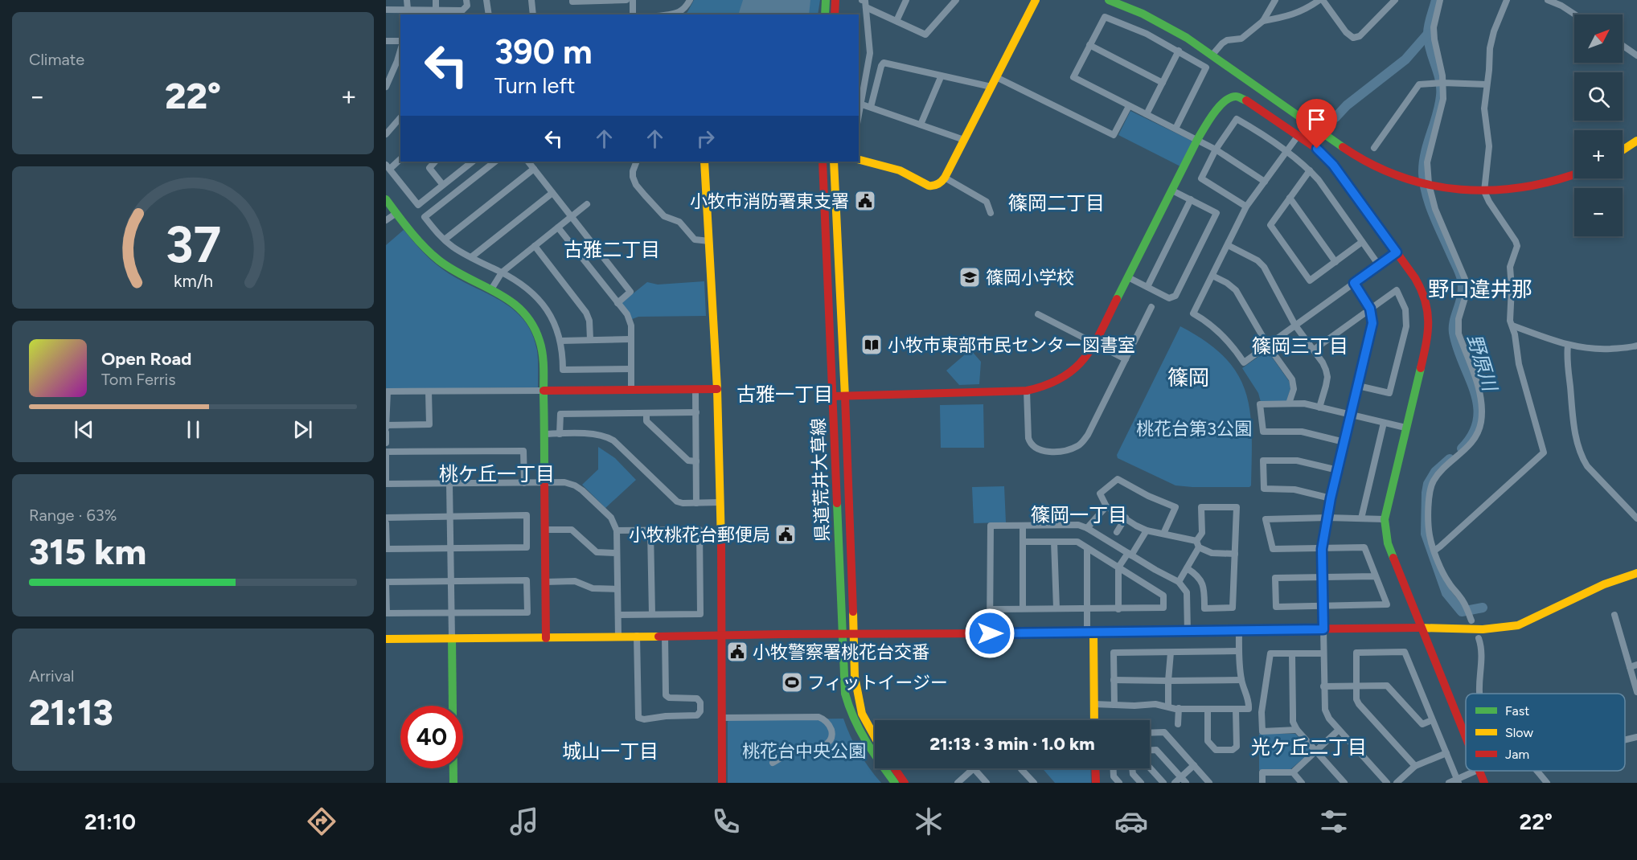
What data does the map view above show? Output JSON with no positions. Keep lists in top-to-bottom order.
{
  "streets": {
    "street": ["県道荒井大草線"]
  },
  "districts": [
    "篠岡二丁目",
    "古雅二丁目",
    "野口違井那",
    "篠岡三丁目",
    "篠岡",
    "古雅一丁目",
    "桃ケ丘一丁目",
    "篠岡一丁目",
    "光ケ丘二丁目",
    "城山一丁目"
  ],
  "water": ["野原川"],
  "parks": ["桃花台第3公園", "桃花台中央公園"],
  "places": {
    "public building": ["小牧市消防署東支署", "小牧桃花台郵便局", "小牧警察署桃花台交番"],
    "school or university": ["篠岡小学校"],
    "library": ["小牧市東部市民センター図書室"],
    "sports": ["フィットイージー"]
  },
  "legend": ["Fast", "Slow", "Jam"],
  "north": "top right",
  "page": {
    "tile": [
      "Climate",
      ["Range · 63%", "315 km"],
      ["Arrival", "21:13"]
    ],
    "map_buttons": ["+", "−"],
    "turn": ["390 m", "Turn left"],
    "heat": ["−", "22°", "+"],
    "song": ["Open Road", "Tom Ferris"],
    "limit": "40",
    "trip": "21:13 · 3 min · 1.0 km",
    "tabs": ["21:10", "22°"],
    "gauge": ["37", "km/h"]
  }
}
